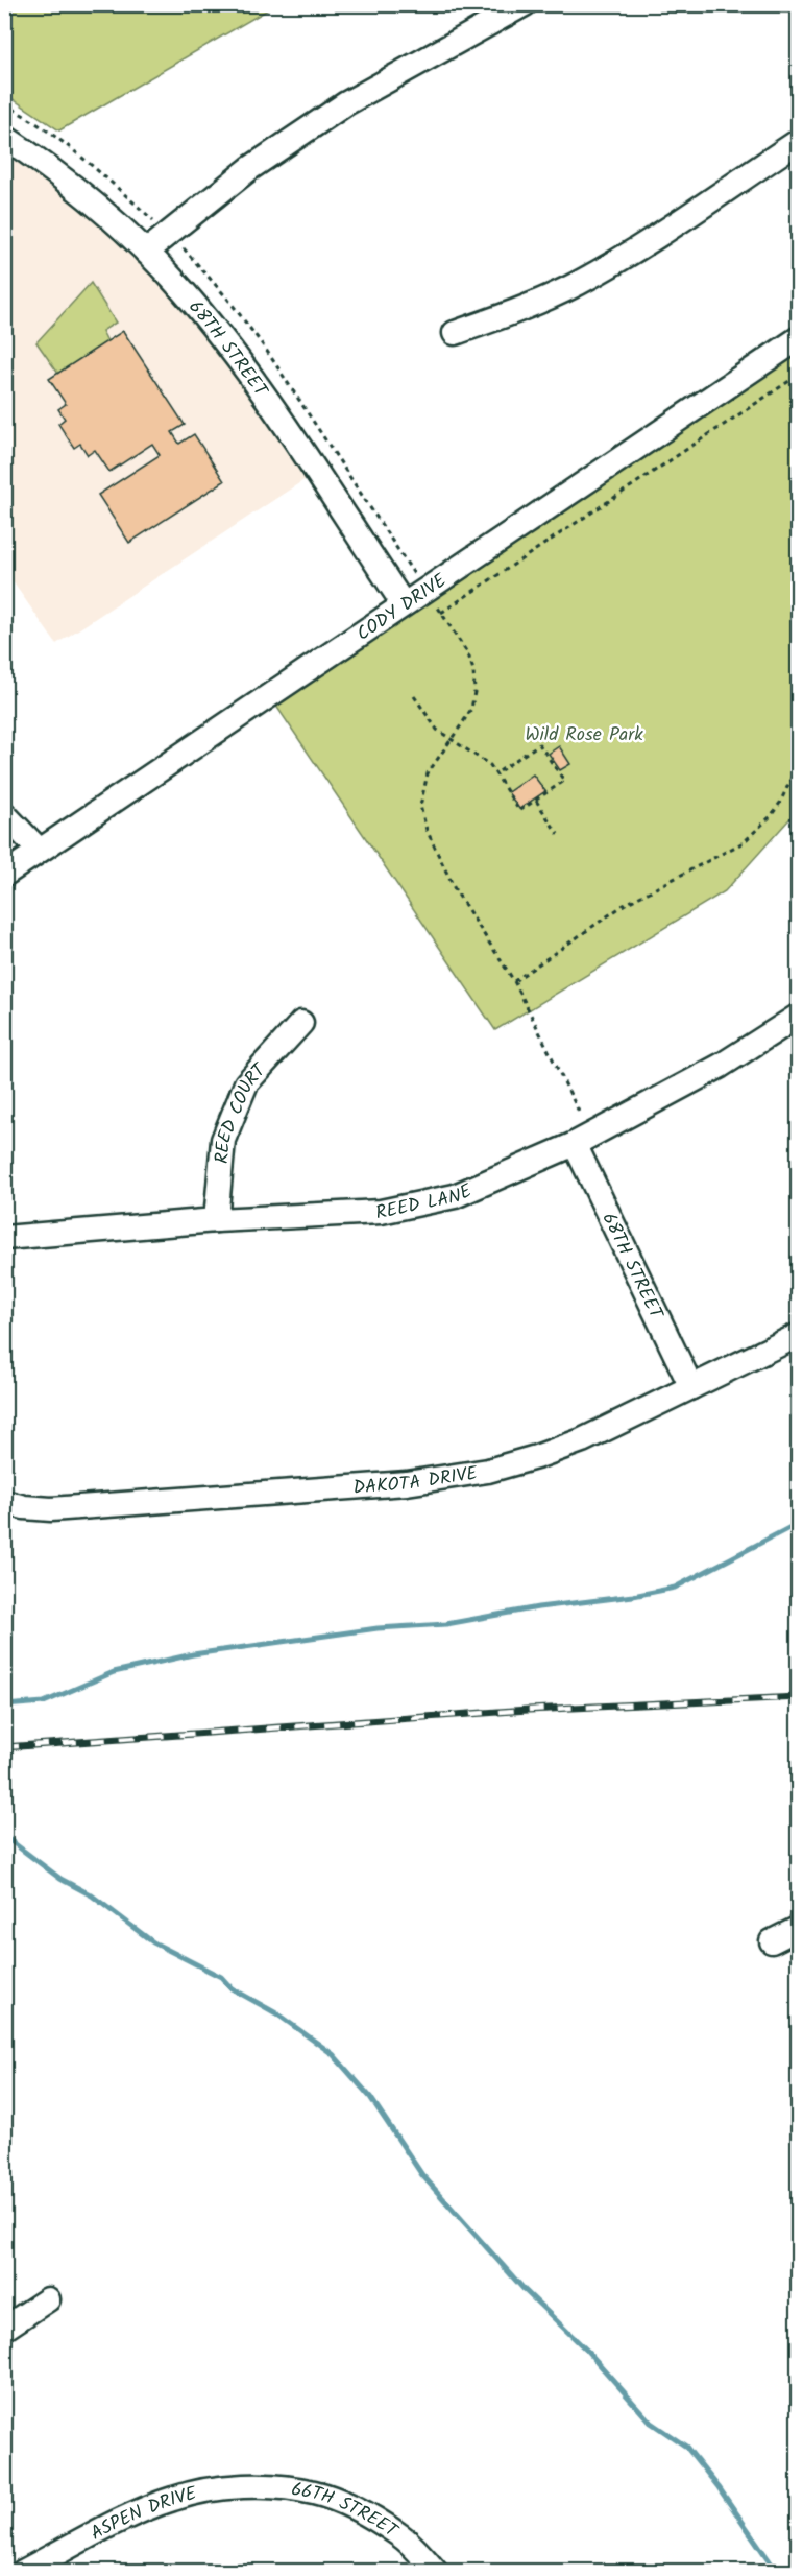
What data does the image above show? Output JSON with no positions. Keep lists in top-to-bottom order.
{
  "streets": {
    "street": [
      "68TH STREET",
      "CODY DRIVE",
      "REED COURT",
      "REED LANE",
      "DAKOTA DRIVE",
      "66TH STREET",
      "ASPEN DRIVE"
    ]
  },
  "crossings": [
    ["68TH STREET", "CODY DRIVE"],
    ["68TH STREET", "REED LANE"],
    ["68TH STREET", "DAKOTA DRIVE"],
    ["REED COURT", "REED LANE"],
    ["66TH STREET", "ASPEN DRIVE"]
  ],
  "parks": ["Wild Rose Park"]
}
